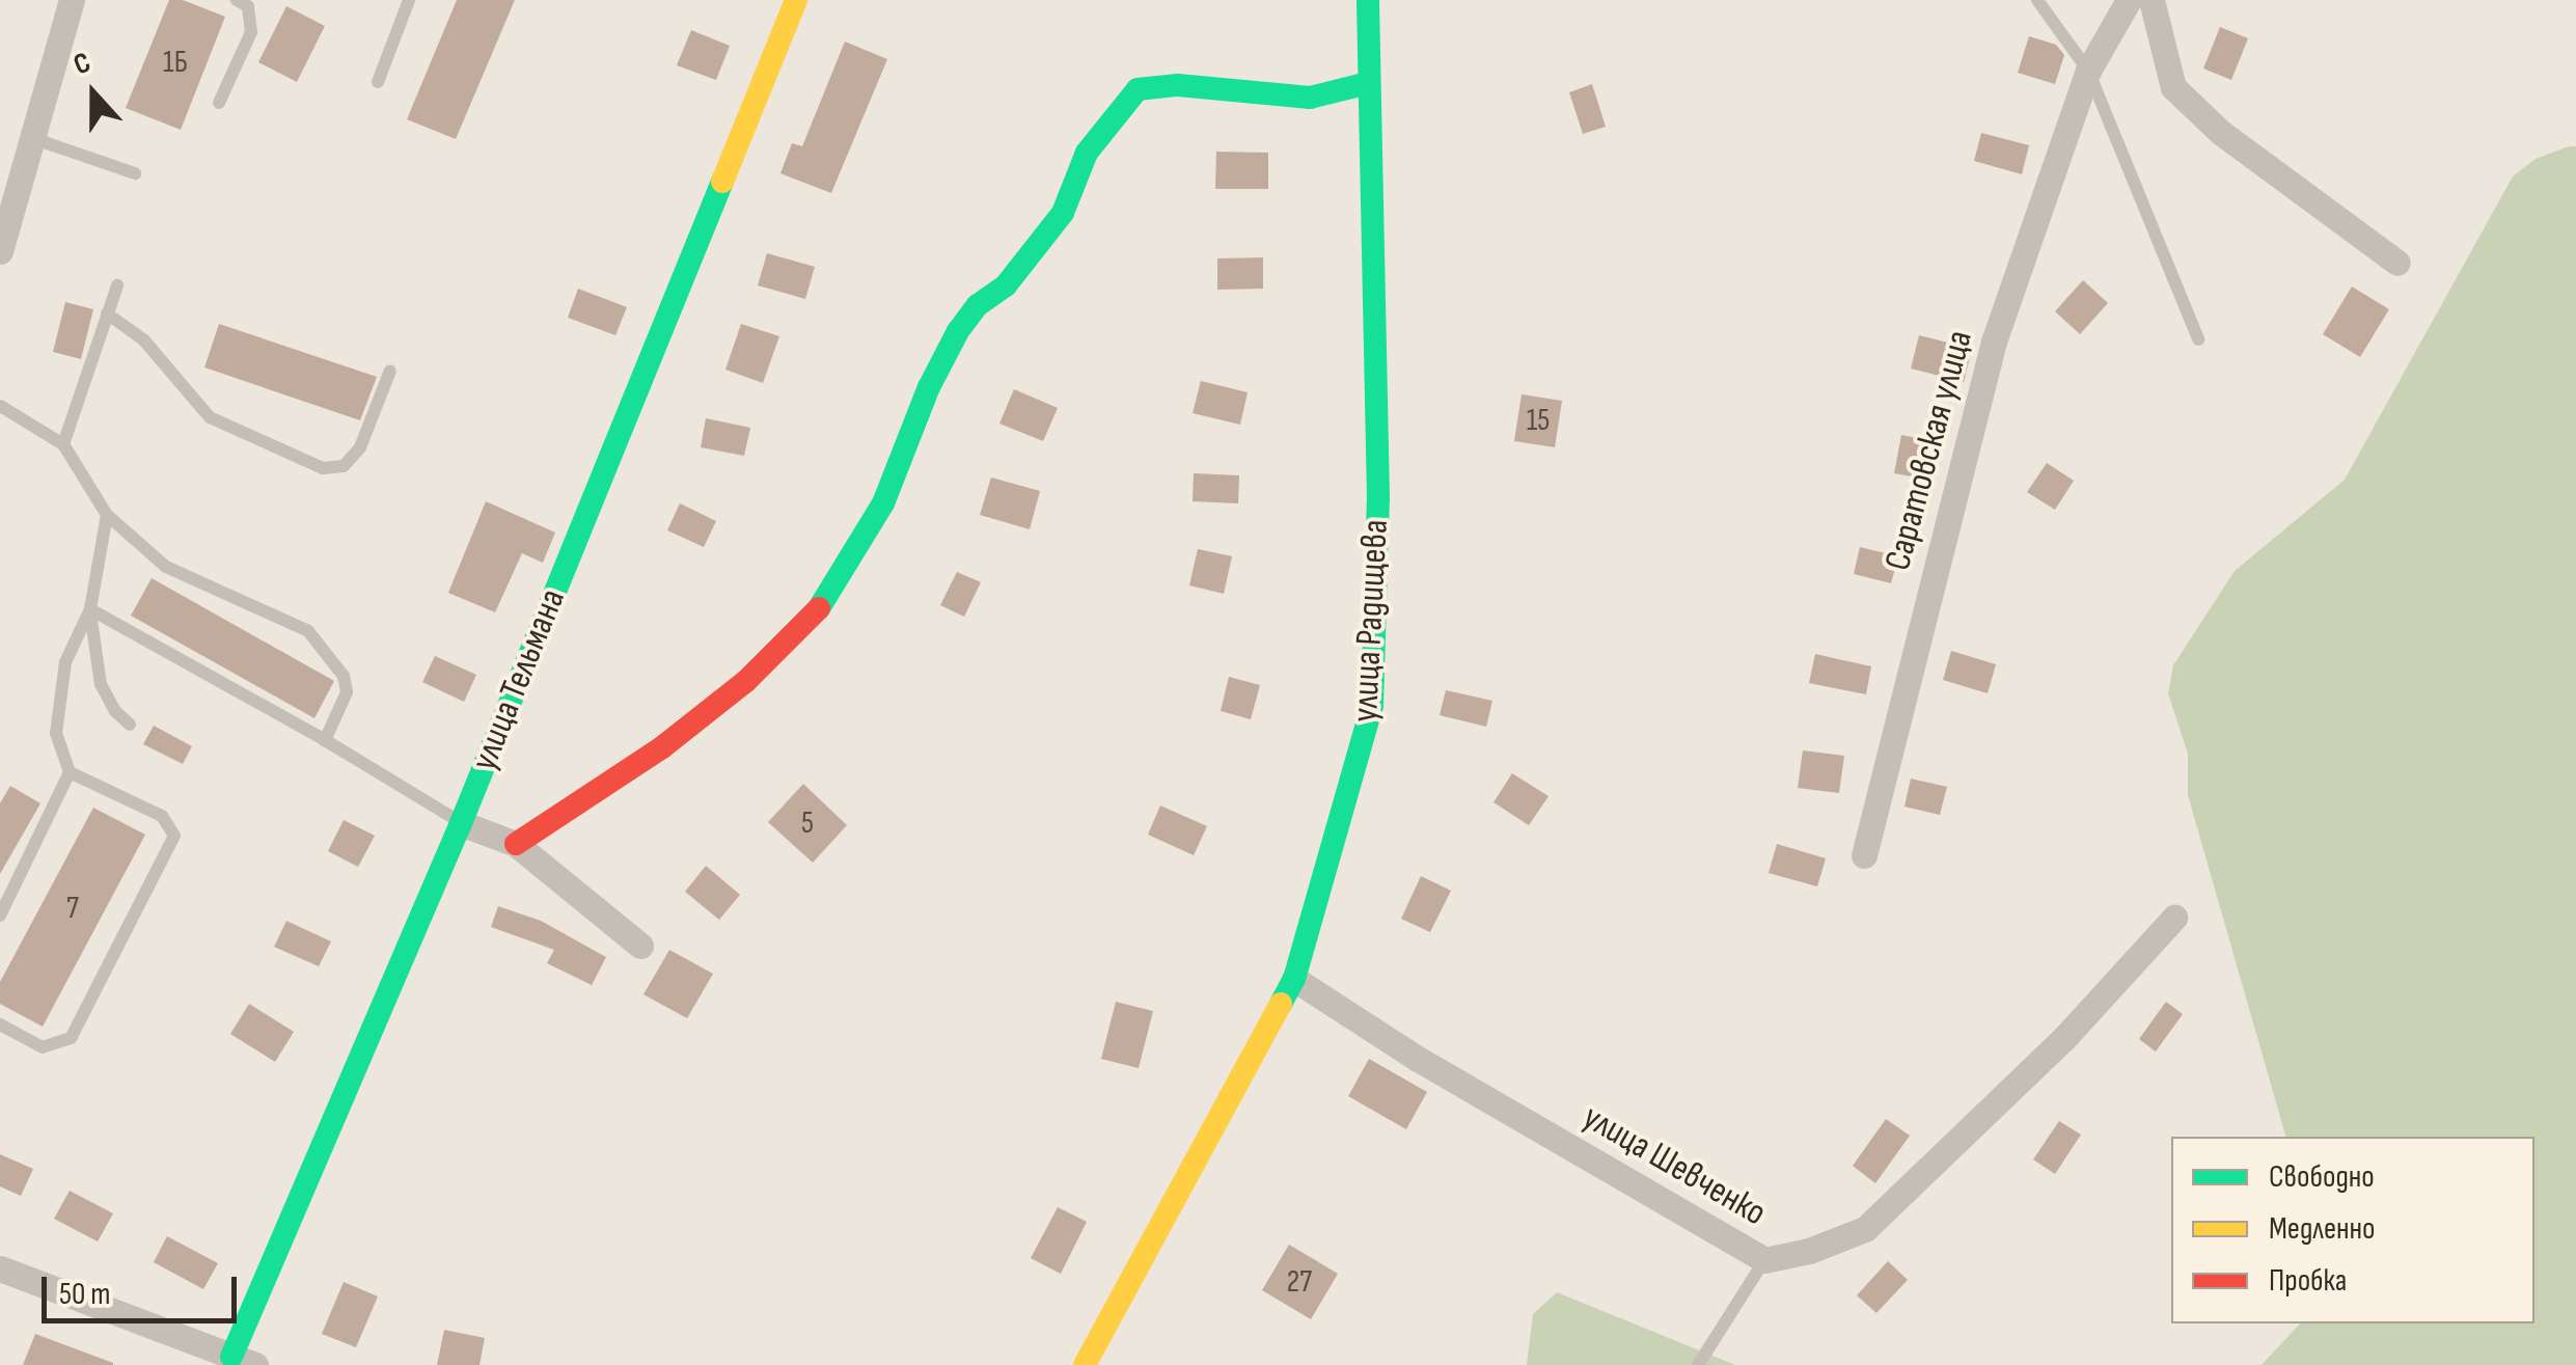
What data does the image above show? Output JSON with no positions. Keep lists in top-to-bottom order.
{
  "streets": {
    "street": [
      "Саратовская улица",
      "улица Радищева",
      "улица Тельмана",
      "улица Шевченко"
    ]
  },
  "crossings": [
    ["улица Радищева", "улица Шевченко"]
  ],
  "house_numbers": [
    "1Б",
    "15",
    "5",
    "7",
    "27"
  ],
  "legend": ["Свободно", "Медленно", "Пробка"],
  "scale_bar": "50 m",
  "north": "top"
}
